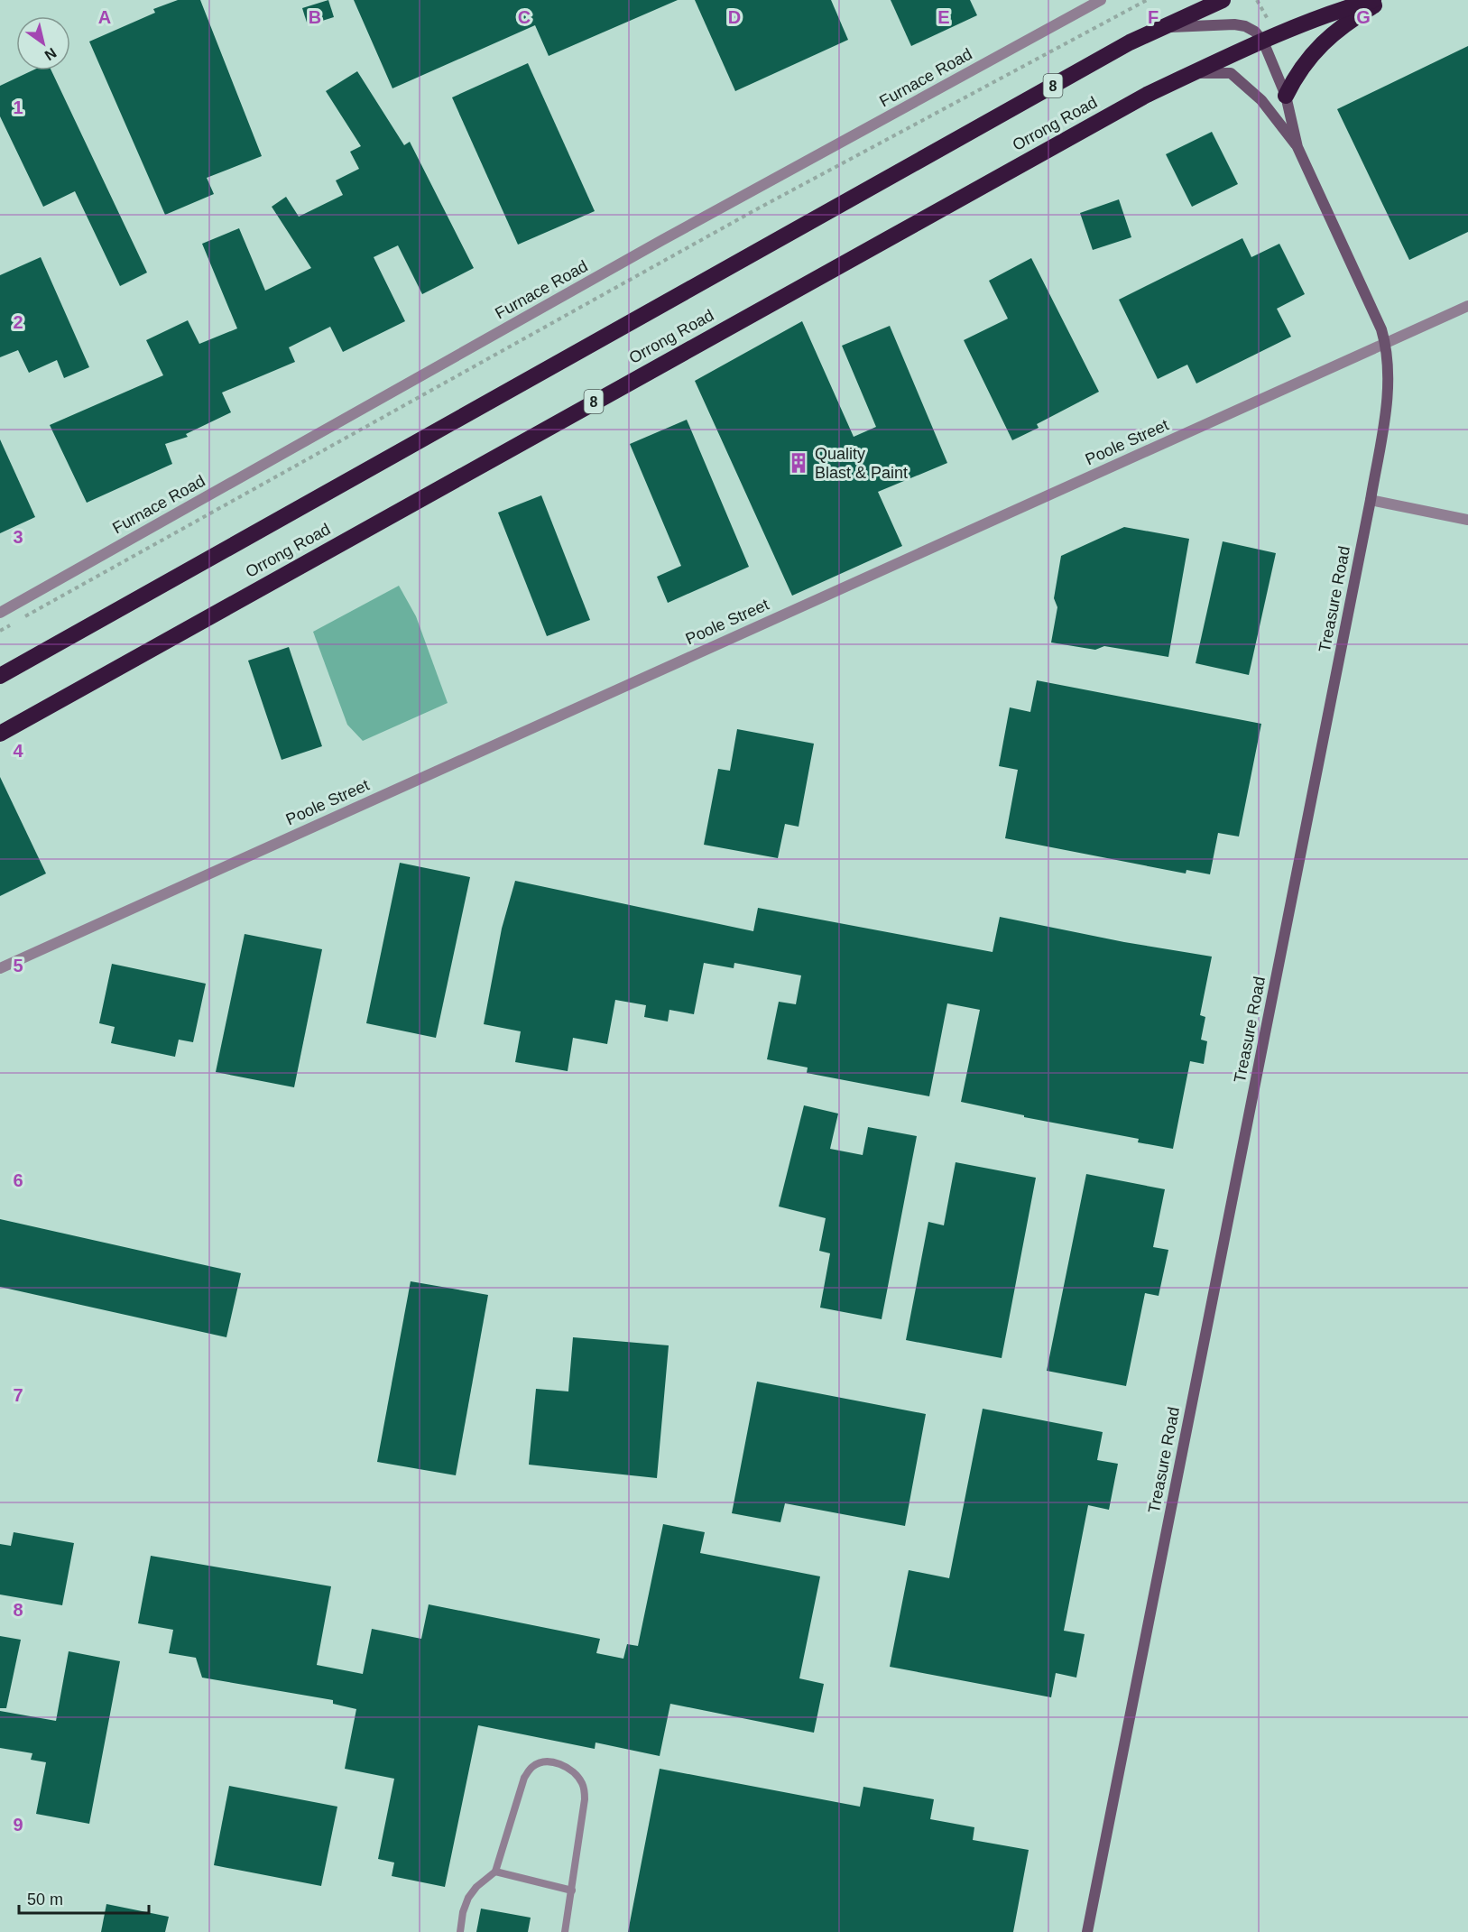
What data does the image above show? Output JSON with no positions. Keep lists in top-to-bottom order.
{
  "streets": {
    "highway": ["8", "Orrong Road"],
    "street": ["Furnace Road", "Poole Street", "Treasure Road"]
  },
  "crossings": [
    ["Orrong Road", "Treasure Road"],
    ["Poole Street", "Treasure Road"]
  ],
  "places": {
    "building": ["Quality Blast & Paint"]
  },
  "scale_bar": "50 m",
  "north": "bottom right",
  "grid": {
    "columns": [
      "A",
      "B",
      "C",
      "D",
      "E",
      "F",
      "G"
    ],
    "rows": [
      "1",
      "2",
      "3",
      "4",
      "5",
      "6",
      "7",
      "8",
      "9"
    ]
  }
}
